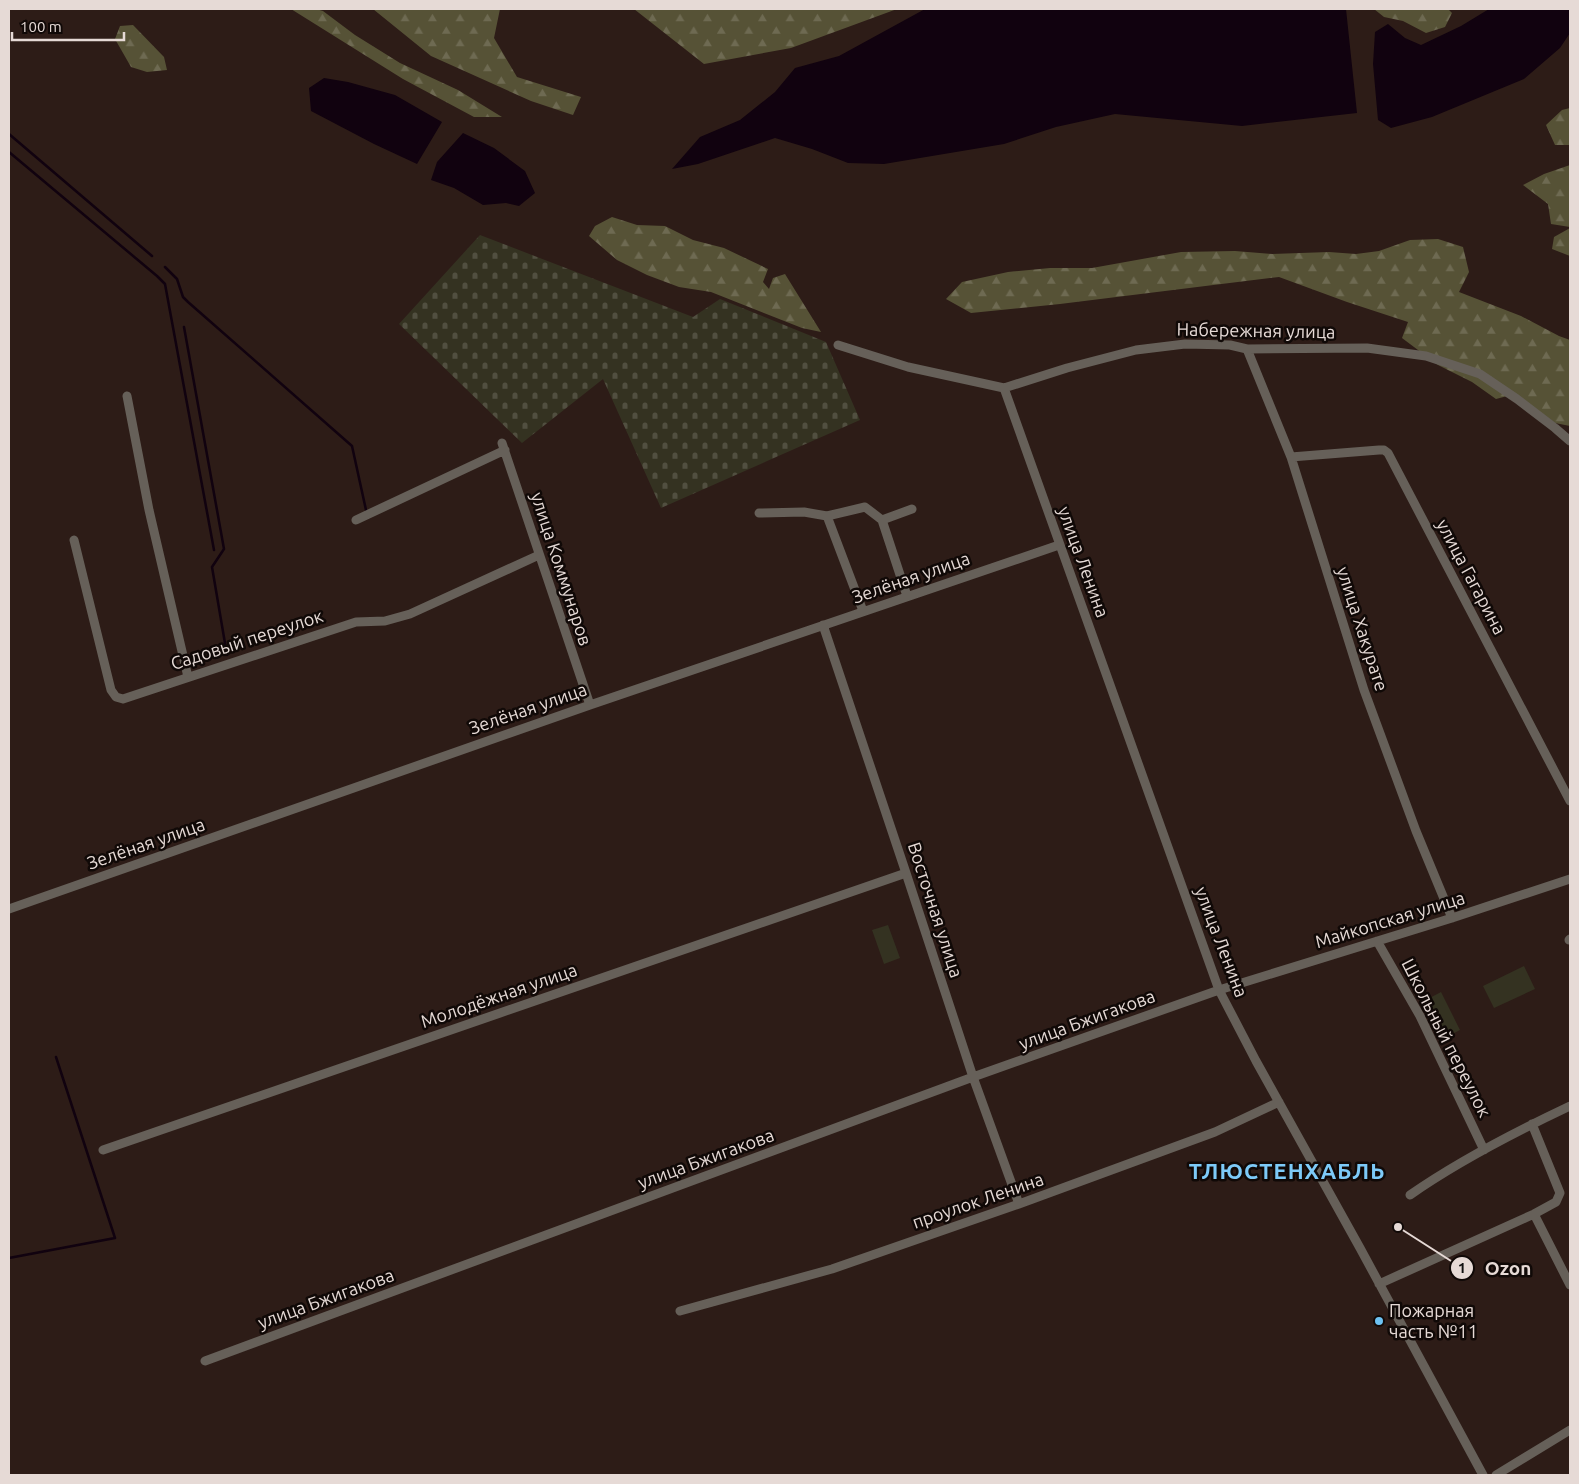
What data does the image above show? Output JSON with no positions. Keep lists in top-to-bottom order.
{
  "streets": {
    "street": [
      "Набережная улица",
      "улица Ленина",
      "улица Коммунаров",
      "улица Гагарина",
      "Зелёная улица",
      "улица Хакурате",
      "Садовый переулок",
      "Восточная улица",
      "Майкопская улица",
      "Молодёжная улица",
      "улица Бжигакова",
      "Школьный переулок",
      "проулок Ленина"
    ]
  },
  "crossings": [
    ["Набережная улица", "улица Ленина"],
    ["Набережная улица", "улица Хакурате"],
    ["улица Ленина", "Зелёная улица"],
    ["улица Ленина", "Майкопская улица"],
    ["улица Ленина", "улица Бжигакова"],
    ["улица Ленина", "проулок Ленина"],
    ["улица Коммунаров", "Зелёная улица"],
    ["улица Коммунаров", "Садовый переулок"],
    ["улица Гагарина", "улица Хакурате"],
    ["Зелёная улица", "Восточная улица"],
    ["улица Хакурате", "Майкопская улица"],
    ["Восточная улица", "Молодёжная улица"],
    ["Восточная улица", "улица Бжигакова"],
    ["Восточная улица", "проулок Ленина"],
    ["Майкопская улица", "улица Бжигакова"],
    ["Майкопская улица", "Школьный переулок"]
  ],
  "districts": ["ТЛЮСТЕНХАБЛЬ"],
  "places": ["Ozon", "Пожарная часть №11"],
  "scale_bar": "100 m"
}
